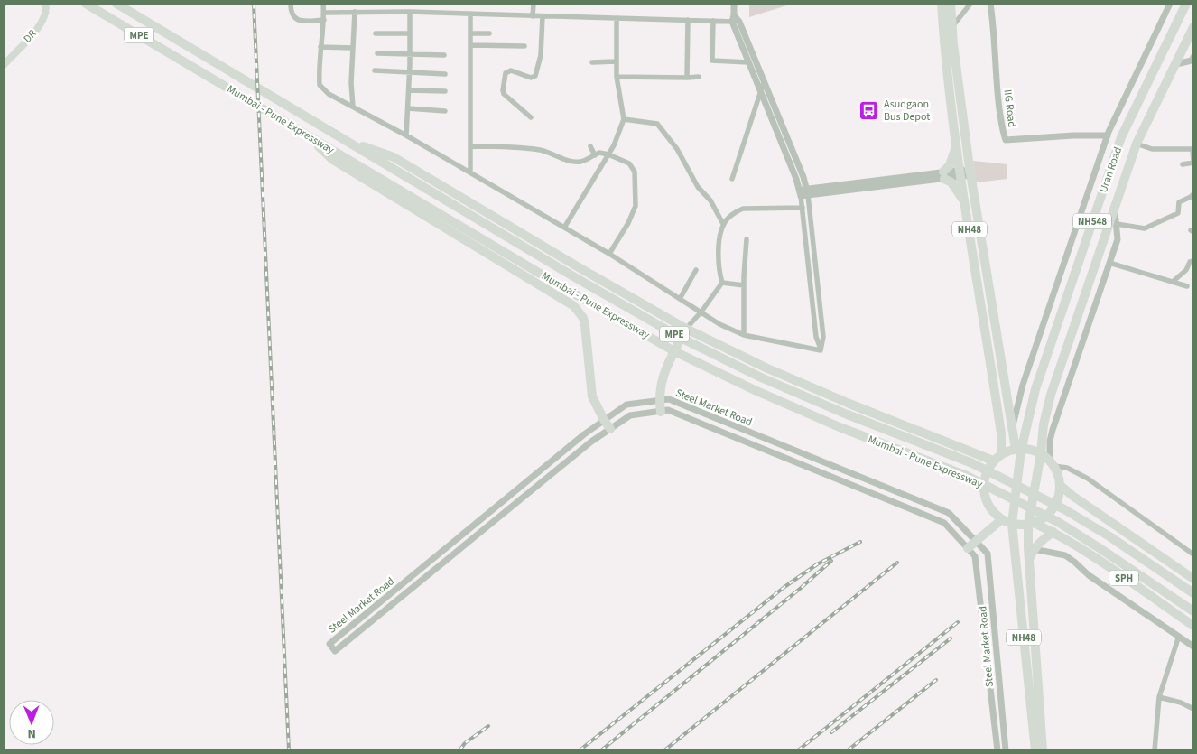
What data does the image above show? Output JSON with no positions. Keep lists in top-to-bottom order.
{
  "streets": {
    "highway": [
      "MPE",
      "Mumbai - Pune Expressway",
      "Uran Road",
      "NH548",
      "NH48",
      "SPH"
    ],
    "main road": ["DR"],
    "street": ["IIG Road", "Steel Market Road"]
  },
  "crossings": [
    ["Uran Road", "NH48"],
    ["Uran Road", "SPH"],
    ["NH48", "SPH"]
  ],
  "places": {
    "bus stop": ["Asudgaon Bus Depot"]
  },
  "north": "bottom"
}
